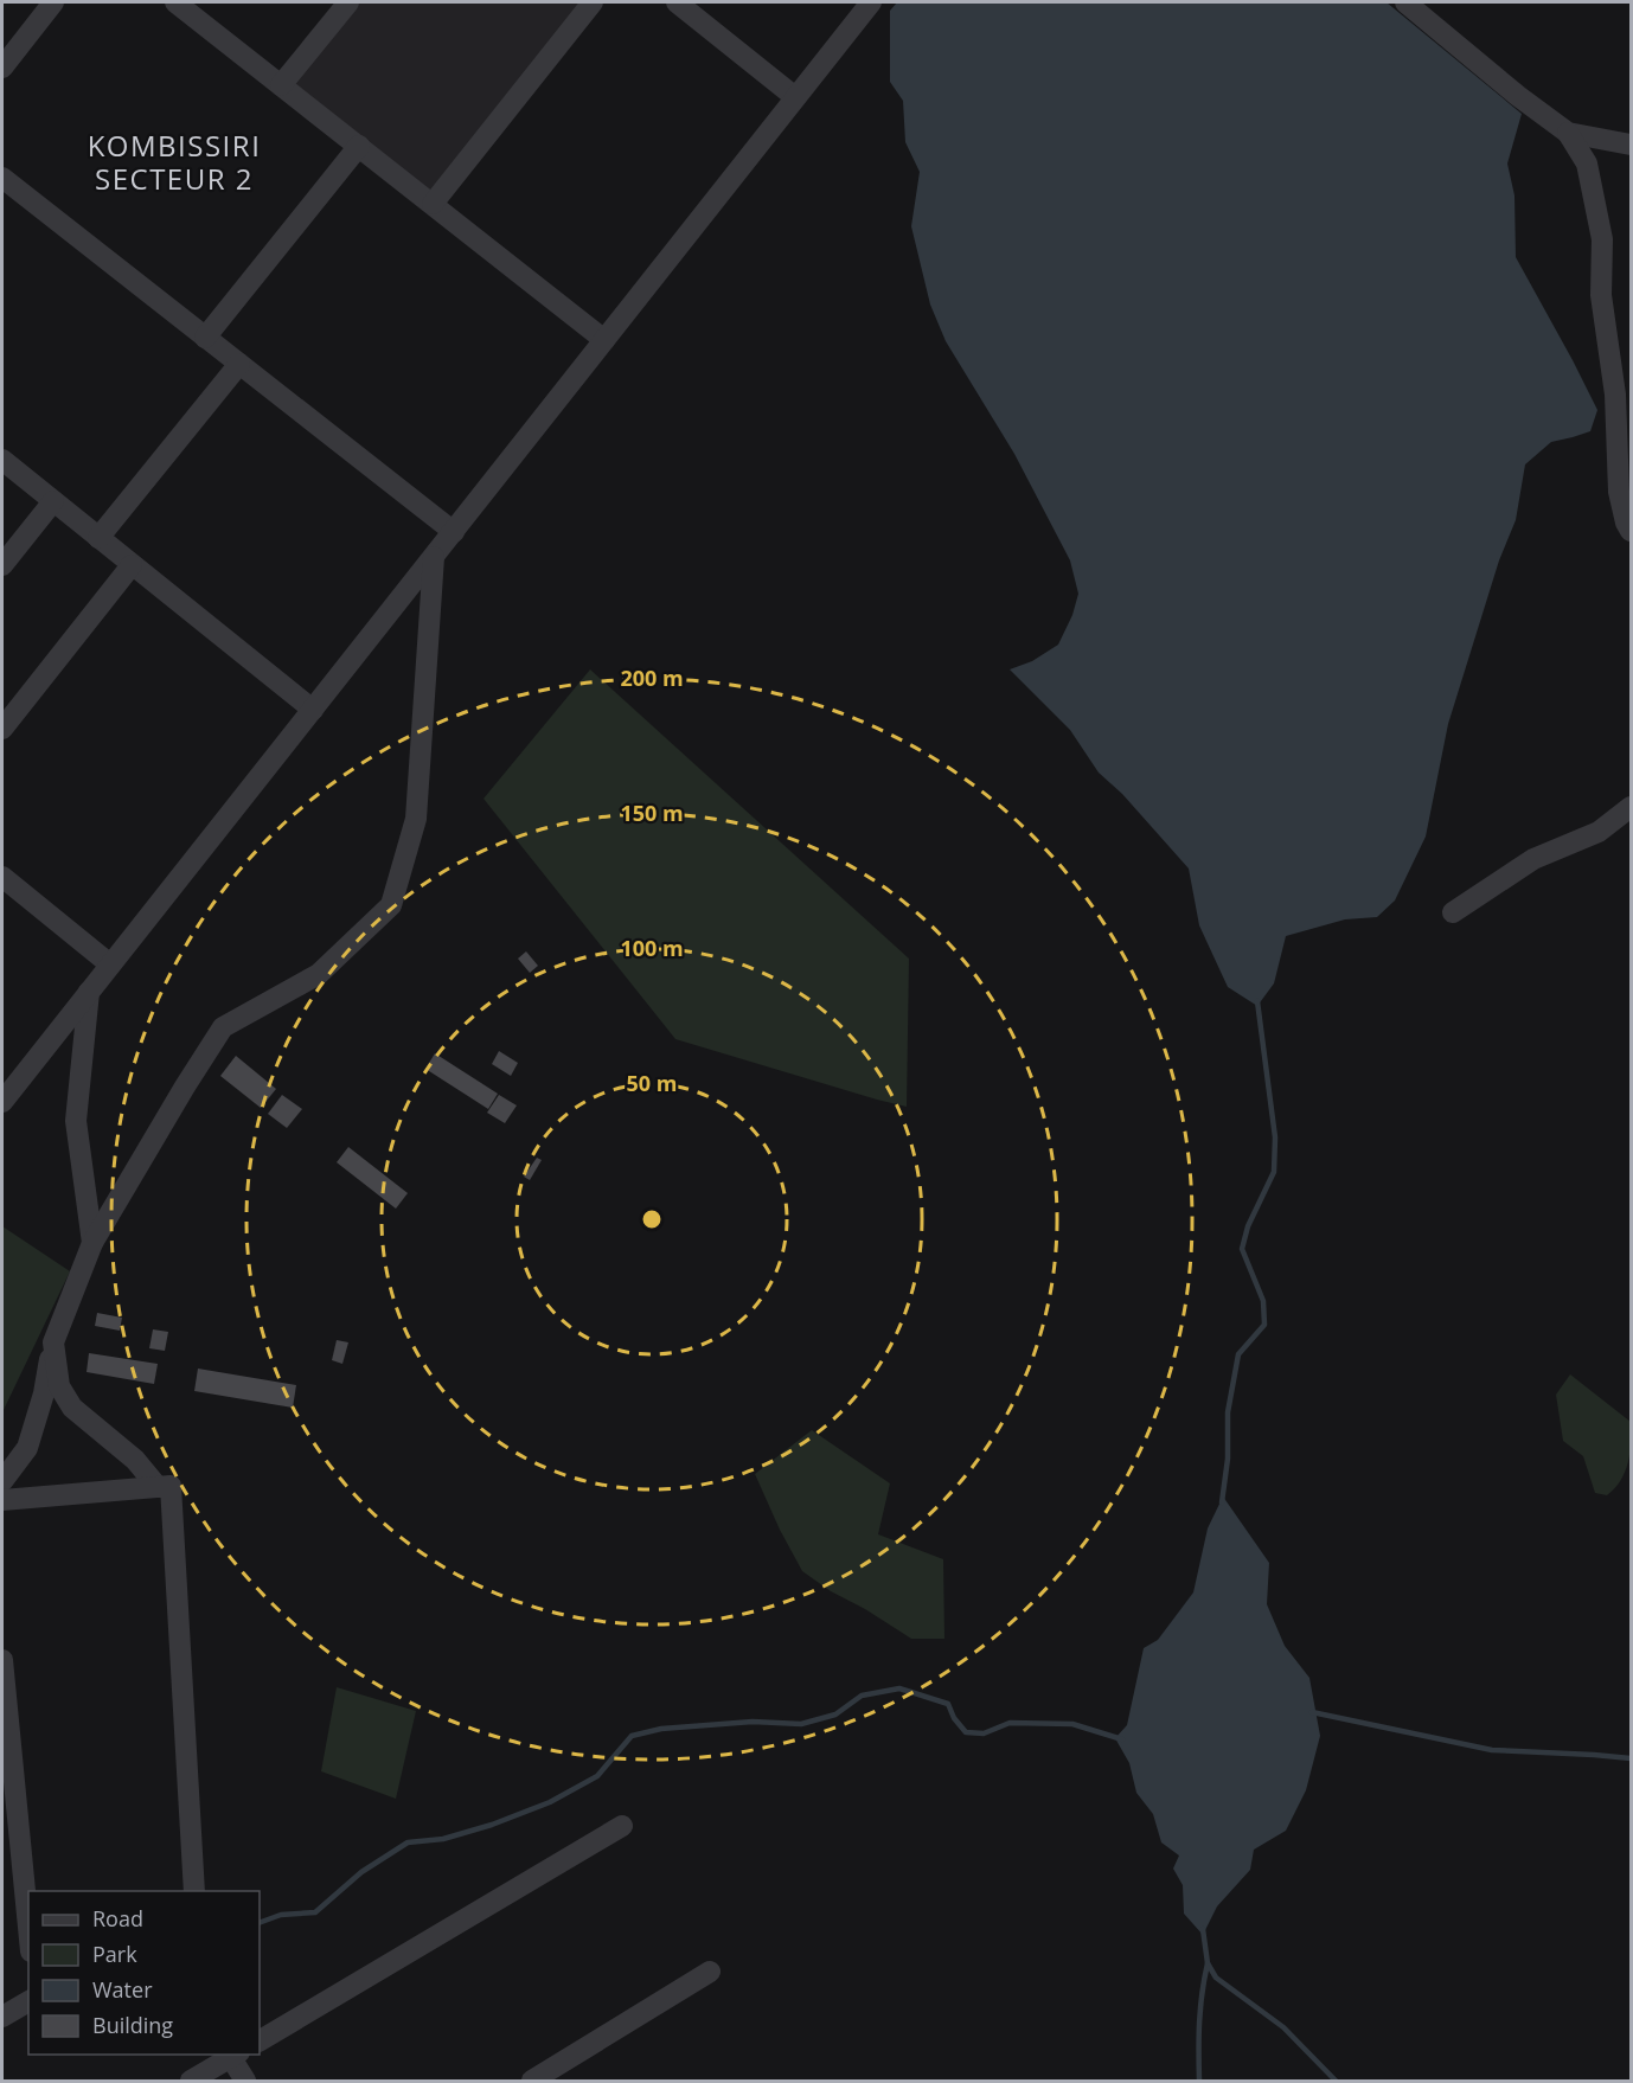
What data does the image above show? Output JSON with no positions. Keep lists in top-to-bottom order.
{
  "districts": ["KOMBISSIRI SECTEUR 2"],
  "legend": [
    "Road",
    "Park",
    "Water",
    "Building"
  ],
  "rings": [
    "200 m",
    "150 m",
    "100 m",
    "50 m"
  ]
}
